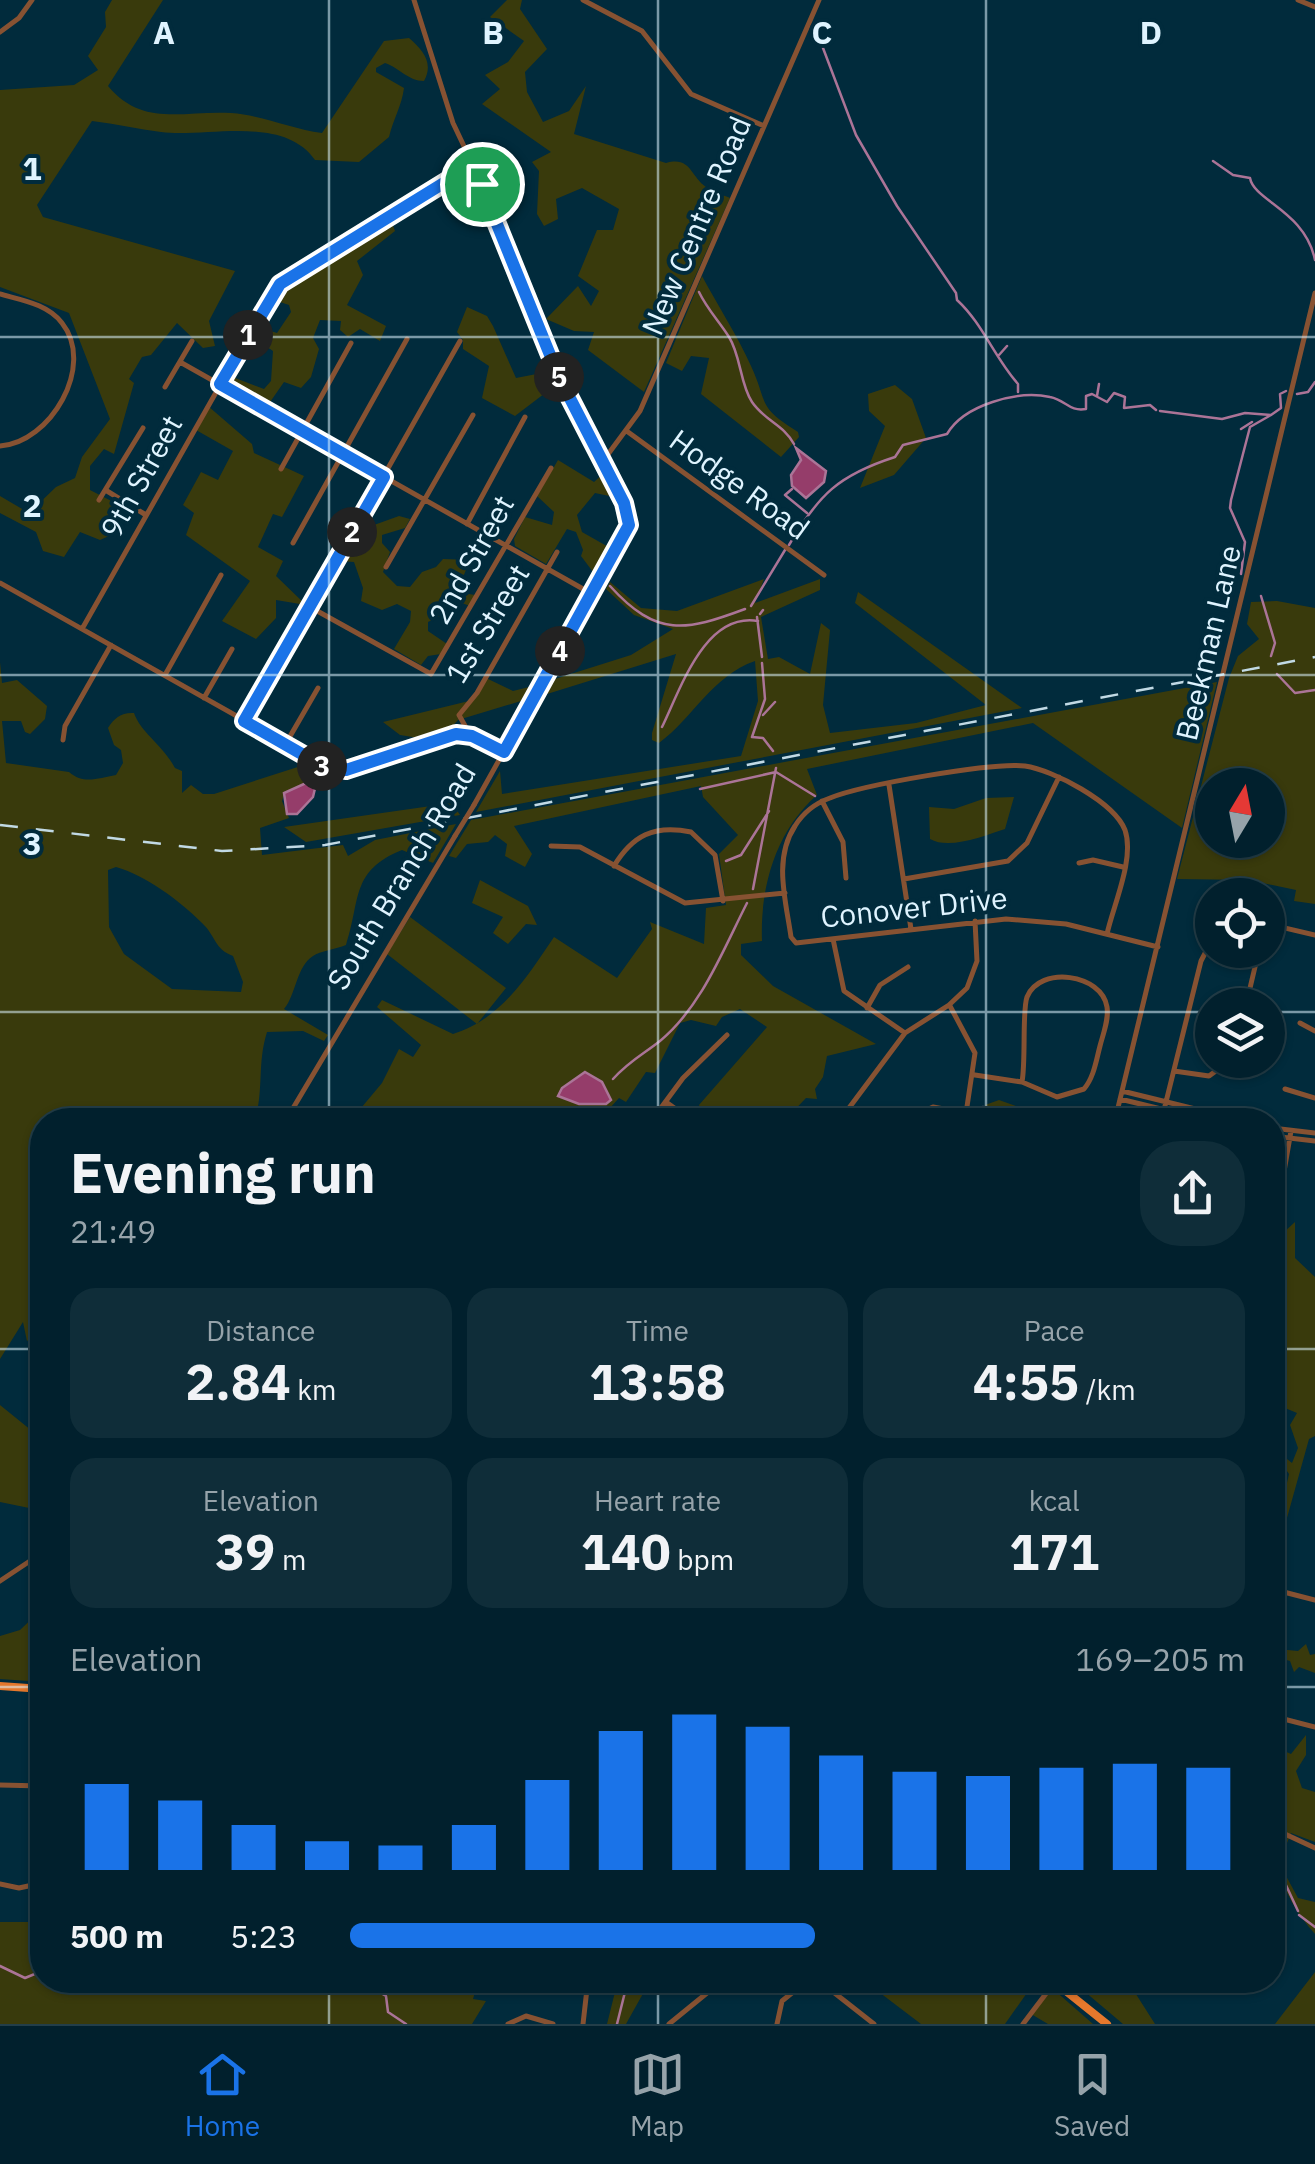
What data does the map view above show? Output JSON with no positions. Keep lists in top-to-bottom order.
{
  "streets": {
    "street": [
      "New Centre Road",
      "9th Street",
      "Hodge Road",
      "2nd Street",
      "1st Street",
      "Beekman Lane",
      "South Branch Road",
      "Conover Drive"
    ]
  },
  "crossings": [
    ["New Centre Road", "Hodge Road"],
    ["New Centre Road", "South Branch Road"],
    ["9th Street", "South Branch Road"],
    ["Beekman Lane", "Conover Drive"]
  ],
  "north": "top",
  "page": {
    "pins": [
      "1",
      "5",
      "2",
      "4",
      "3"
    ],
    "heading": ["Evening run", "21:49"],
    "stats": [
      ["Distance", "2.84 km"],
      ["Time", "13:58"],
      ["Pace", "4:55 /km"],
      ["Elevation", "39 m"],
      ["Heart rate", "140 bpm"],
      ["kcal", "171"]
    ],
    "chart": ["Elevation", "169–205 m"],
    "list": [
      {
        "name": "500 m",
        "note": "5:23"
      }
    ],
    "tabs": ["Home", "Map", "Saved"]
  },
  "grid": {
    "columns": [
      "A",
      "B",
      "C",
      "D"
    ],
    "rows": ["1", "2", "3"]
  }
}
